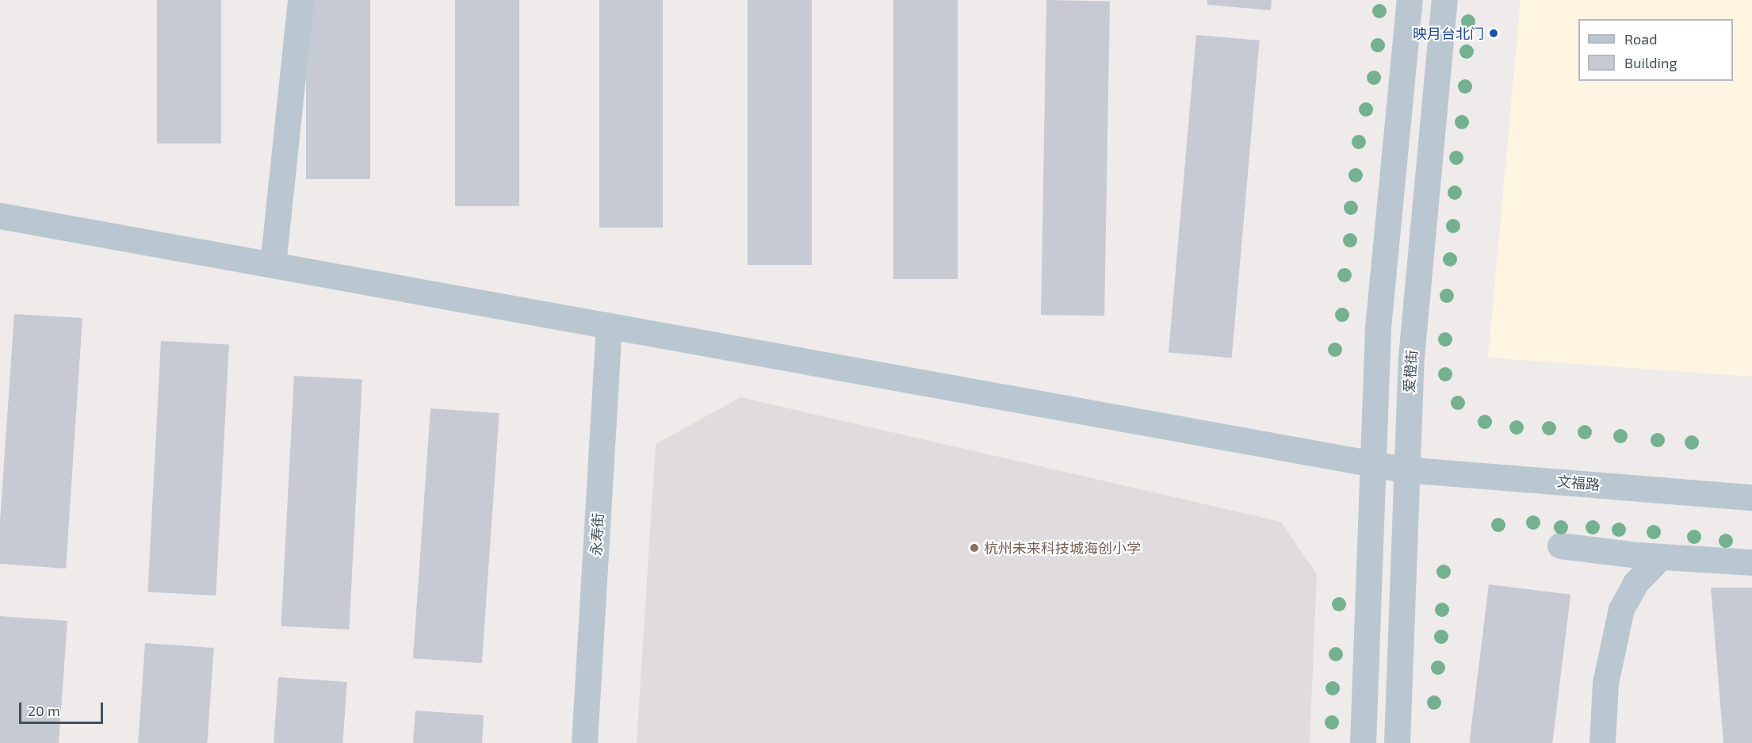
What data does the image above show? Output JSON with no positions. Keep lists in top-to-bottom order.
{
  "streets": {
    "street": ["爱橙街", "文福路", "永寿街"]
  },
  "crossings": [
    ["爱橙街", "文福路"],
    ["文福路", "永寿街"]
  ],
  "places": ["映月台北门", "杭州未来科技城海创小学"],
  "legend": ["Road", "Building"],
  "scale_bar": "20 m"
}
